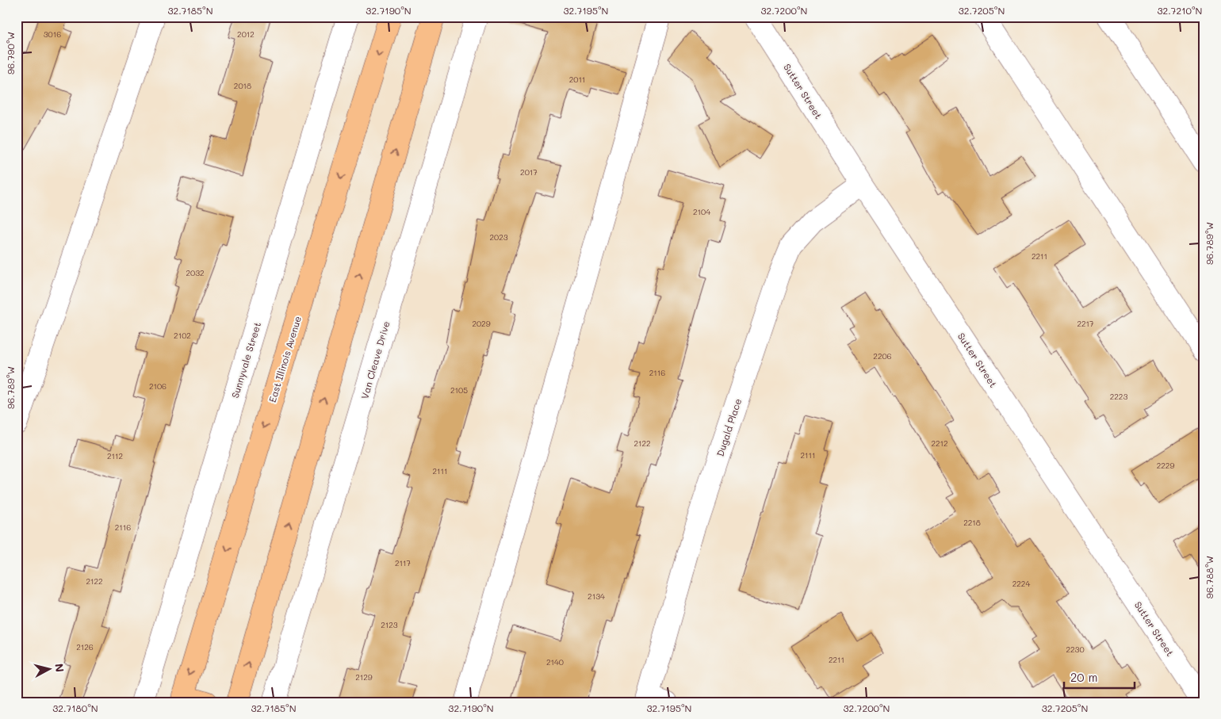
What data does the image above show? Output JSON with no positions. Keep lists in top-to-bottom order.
{
  "streets": {
    "main road": ["East Illinois Avenue"],
    "street": [
      "Sutter Street",
      "Sunnyvale Street",
      "Van Cleave Drive",
      "Dugald Place"
    ]
  },
  "crossings": [
    ["Sutter Street", "Dugald Place"]
  ],
  "house_numbers": [
    "3016",
    "2012",
    "2011",
    "2018",
    "2017",
    "2104",
    "2023",
    "2211",
    "2032",
    "2029",
    "2217",
    "2102",
    "2206",
    "2116",
    "2106",
    "2105",
    "2223",
    "2122",
    "2212",
    "2111",
    "2112",
    "2229",
    "2111",
    "2218",
    "2116",
    "2117",
    "2122",
    "2224",
    "2134",
    "2123",
    "2126",
    "2230",
    "2211",
    "2140",
    "2129"
  ],
  "scale_bar": "20 m",
  "north": "right",
  "coordinates": [
    "32.7185°N",
    "32.7190°N",
    "32.7195°N",
    "32.7200°N",
    "32.7205°N",
    "32.7210°N",
    "96.790°W",
    "96.789°W",
    "96.788°W",
    "32.7180°N"
  ]
}
